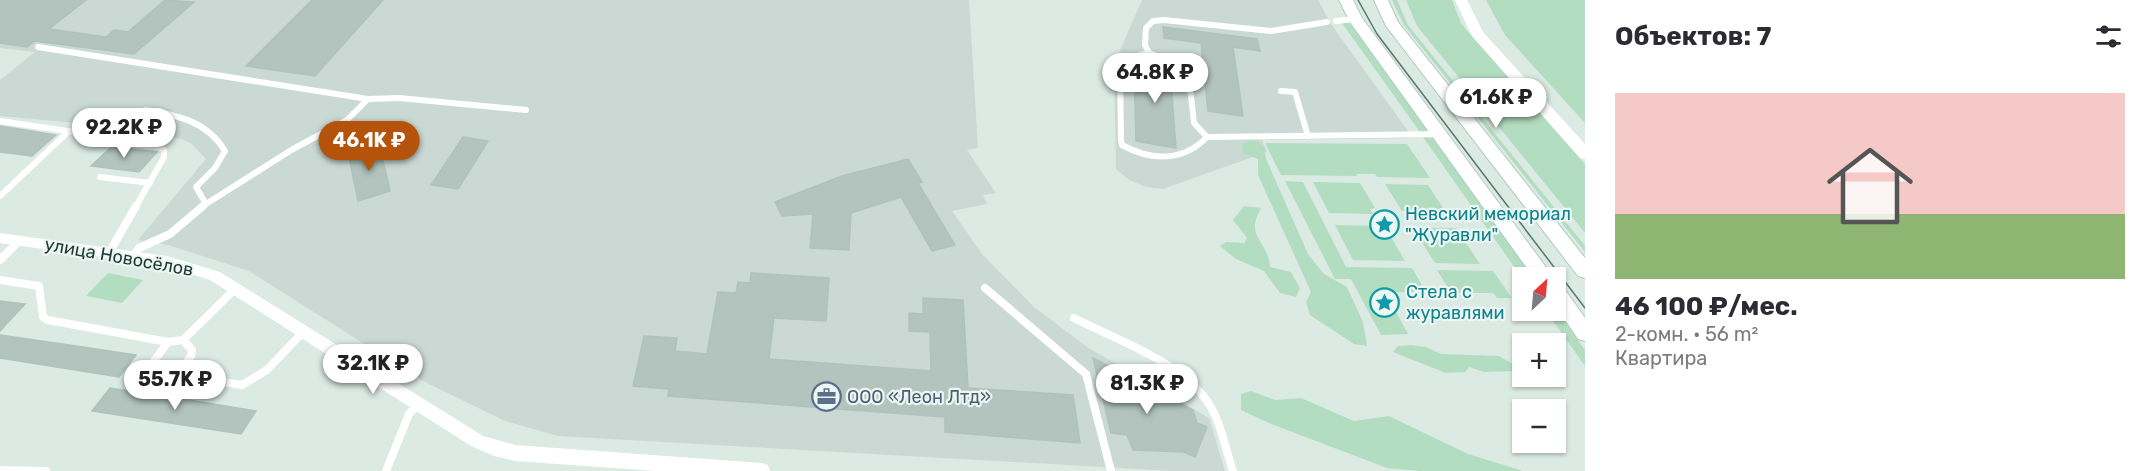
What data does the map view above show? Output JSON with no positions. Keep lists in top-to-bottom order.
{
  "streets": {
    "street": ["улица Новосёлов"]
  },
  "places": {
    "place": ["Невский мемориал \"Журавли\"", "Стела с журавлями"],
    "office": ["ООО «Леон Лтд»"]
  },
  "north": "top right",
  "page": {
    "heading": "Объектов: 7",
    "price": [
      "64.8K ₽",
      "61.6K ₽",
      "92.2K ₽",
      "46.1K ₽",
      "32.1K ₽",
      "55.7K ₽",
      "81.3K ₽"
    ],
    "list": [
      {
        "name": "46 100 ₽/мес.",
        "note": "2-комн. · 56 m² · Квартира"
      }
    ],
    "map_buttons": ["+", "−"]
  }
}
